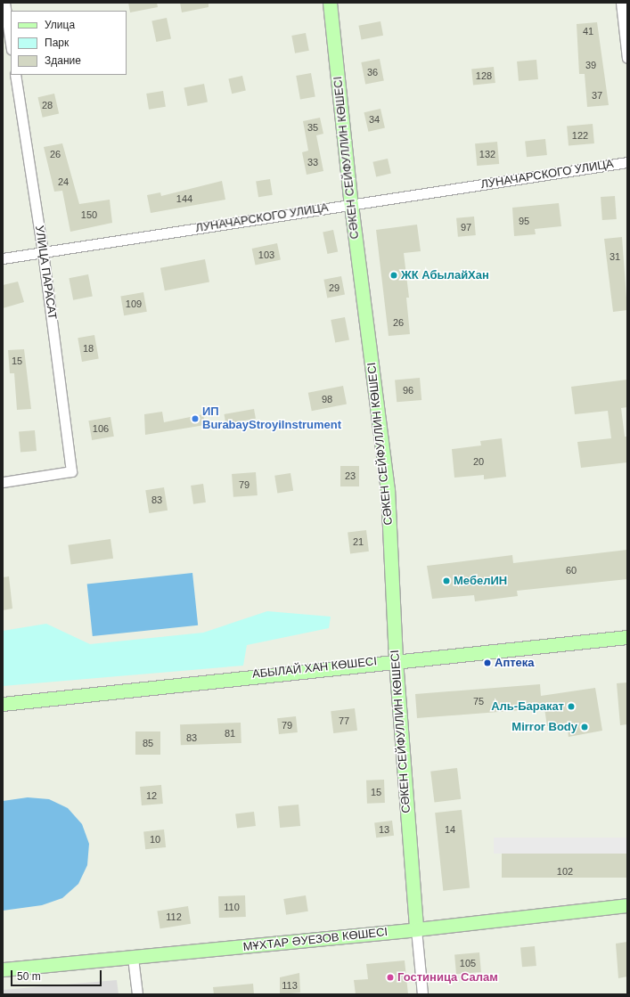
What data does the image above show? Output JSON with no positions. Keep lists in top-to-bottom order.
{
  "streets": {
    "street": [
      "СӘКЕН СЕЙФУЛЛИН КӨШЕСІ",
      "ЛУНАЧАРСКОГО УЛИЦА",
      "УЛИЦА ПАРАСАТ",
      "АБЫЛАЙ ХАН КӨШЕСІ",
      "МҰХТАР ӘУЕЗОВ КӨШЕСІ"
    ]
  },
  "crossings": [
    ["СӘКЕН СЕЙФУЛЛИН КӨШЕСІ", "ЛУНАЧАРСКОГО УЛИЦА"],
    ["СӘКЕН СЕЙФУЛЛИН КӨШЕСІ", "АБЫЛАЙ ХАН КӨШЕСІ"],
    ["СӘКЕН СЕЙФУЛЛИН КӨШЕСІ", "МҰХТАР ӘУЕЗОВ КӨШЕСІ"],
    ["ЛУНАЧАРСКОГО УЛИЦА", "УЛИЦА ПАРАСАТ"]
  ],
  "places": [
    "ЖК АбылайХан",
    "ИП BurabayStroyiInstrument",
    "МебелИН",
    "Аптека",
    "Аль-Баракат",
    "Mirror Body",
    "Гостиница Салам"
  ],
  "house_numbers": [
    "41",
    "39",
    "36",
    "128",
    "37",
    "28",
    "34",
    "35",
    "122",
    "26",
    "132",
    "33",
    "24",
    "144",
    "150",
    "95",
    "97",
    "103",
    "31",
    "29",
    "109",
    "26",
    "18",
    "15",
    "96",
    "98",
    "106",
    "20",
    "23",
    "79",
    "83",
    "21",
    "60",
    "75",
    "77",
    "79",
    "81",
    "83",
    "85",
    "15",
    "12",
    "13",
    "14",
    "10",
    "102",
    "110",
    "112",
    "105",
    "113"
  ],
  "legend": ["Улица", "Парк", "Здание"],
  "scale_bar": "50 m"
}
